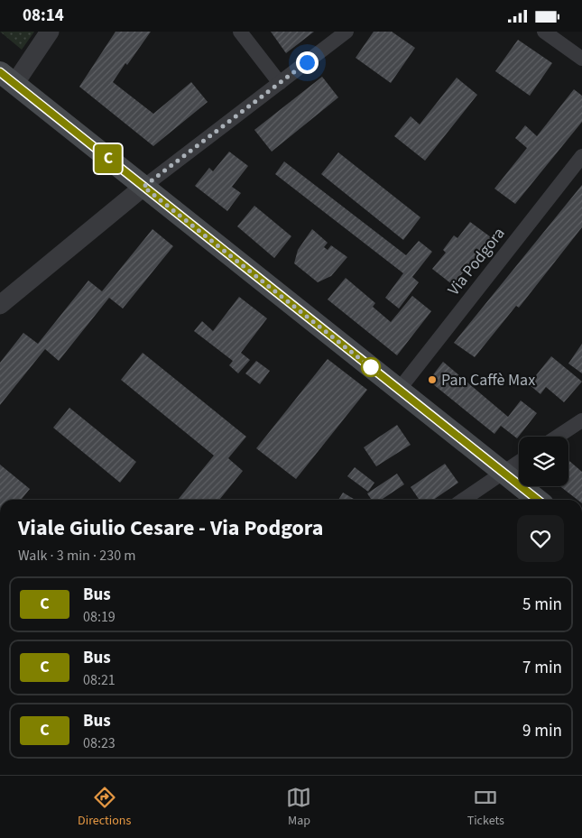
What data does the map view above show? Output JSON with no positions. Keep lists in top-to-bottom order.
{
  "streets": {
    "street": ["Via Podgora"]
  },
  "places": ["Pan Caffè Max"],
  "lines": ["bus line C"],
  "page": {
    "status": "08:14",
    "on_map": "C",
    "heading": ["Viale Giulio Cesare - Via Podgora", "Walk · 3 min · 230 m"],
    "list": [
      {
        "mark": "C",
        "name": "Bus",
        "note": "08:19",
        "value": "5 min"
      },
      {
        "mark": "C",
        "name": "Bus",
        "note": "08:21",
        "value": "7 min"
      },
      {
        "mark": "C",
        "name": "Bus",
        "note": "08:23",
        "value": "9 min"
      }
    ],
    "tabs": ["Directions", "Map", "Tickets"]
  }
}
